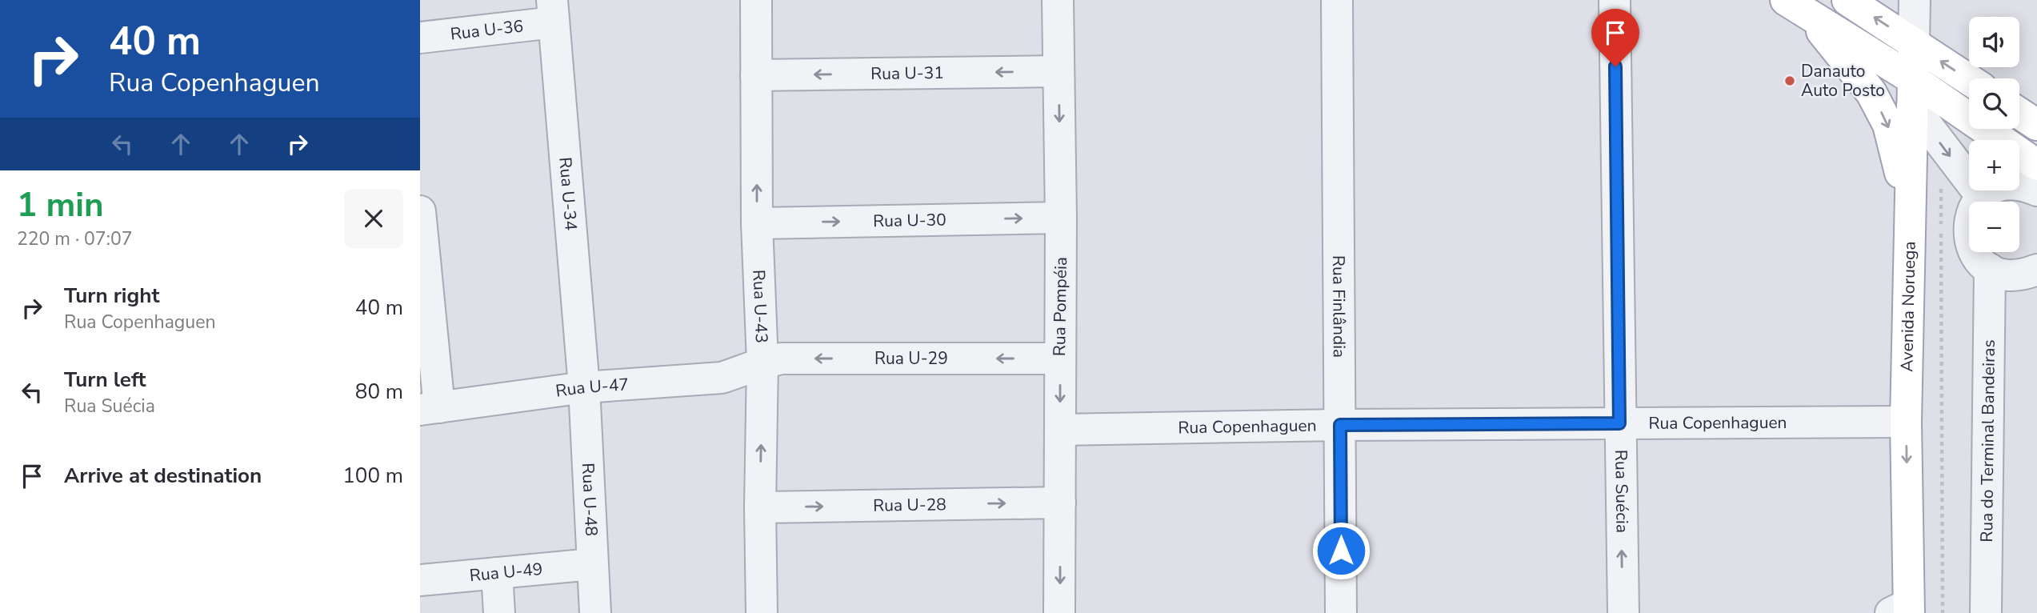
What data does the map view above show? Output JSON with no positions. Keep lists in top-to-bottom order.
{
  "streets": {
    "main road": ["Avenida Noruega"],
    "street": [
      "Rua U-36",
      "Rua U-31",
      "Rua U-34",
      "Rua U-30",
      "Rua U-43",
      "Rua Pompéia",
      "Rua Finlândia",
      "Rua U-29",
      "Rua U-47",
      "Rua Copenhaguen",
      "Rua do Terminal Bandeiras",
      "Rua Suécia",
      "Rua U-48",
      "Rua U-28",
      "Rua U-49"
    ]
  },
  "crossings": [
    ["Rua U-36", "Rua U-34"],
    ["Rua U-31", "Rua U-43"],
    ["Rua U-31", "Rua Pompéia"],
    ["Rua U-34", "Rua U-47"],
    ["Rua U-34", "Rua U-48"],
    ["Rua U-30", "Rua U-43"],
    ["Rua U-30", "Rua Pompéia"],
    ["Rua U-43", "Rua U-29"],
    ["Rua U-43", "Rua U-47"],
    ["Rua U-43", "Rua U-28"],
    ["Rua Pompéia", "Rua U-29"],
    ["Rua Pompéia", "Rua Copenhaguen"],
    ["Rua Pompéia", "Rua U-28"],
    ["Rua Finlândia", "Rua Copenhaguen"],
    ["Avenida Noruega", "Rua Copenhaguen"],
    ["Rua U-29", "Rua U-47"],
    ["Rua U-47", "Rua U-48"],
    ["Rua Copenhaguen", "Rua Suécia"],
    ["Rua U-48", "Rua U-49"]
  ],
  "one_way": [
    "Rua U-31",
    "Rua U-30",
    "Rua U-43",
    "Rua Pompéia",
    "Rua U-29",
    "Rua U-28"
  ],
  "places": ["Danauto Auto Posto"],
  "page": {
    "turn": ["40 m", "Rua Copenhaguen"],
    "map_buttons": ["+", "−"],
    "heading": ["1 min", "220 m · 07:07"],
    "list": [
      {
        "name": "Turn right",
        "note": "Rua Copenhaguen",
        "value": "40 m"
      },
      {
        "name": "Turn left",
        "note": "Rua Suécia",
        "value": "80 m"
      },
      {
        "name": "Arrive at destination",
        "value": "100 m"
      }
    ]
  }
}
